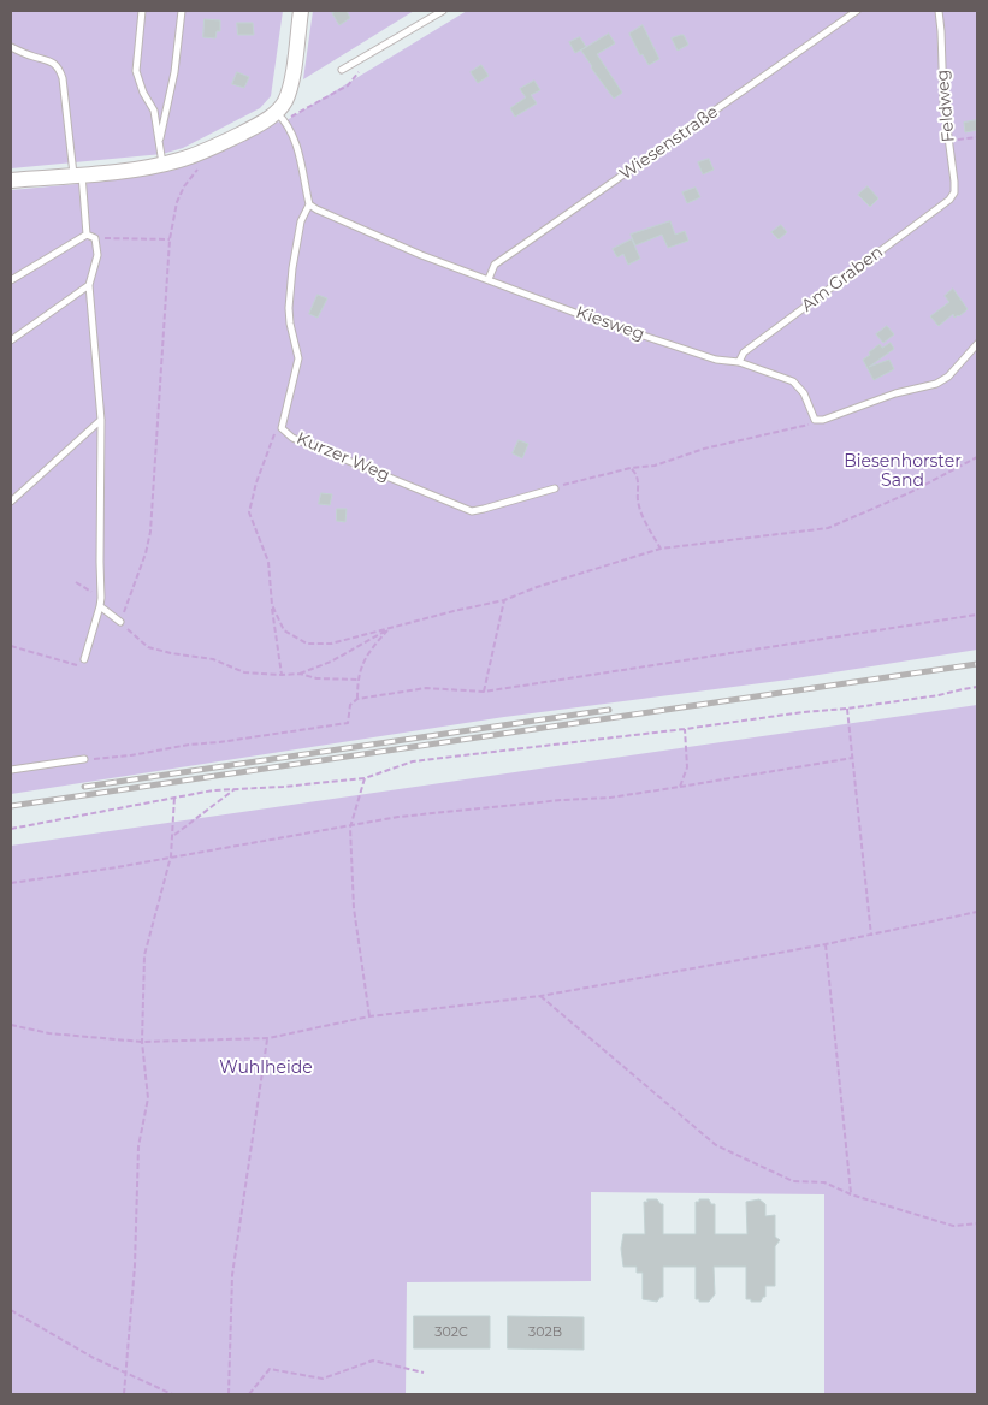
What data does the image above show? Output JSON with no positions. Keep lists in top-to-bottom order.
{
  "streets": {
    "lane": [
      "Feldweg",
      "Wiesenstraße",
      "Am Graben",
      "Kiesweg",
      "Kurzer Weg"
    ]
  },
  "crossings": [
    ["Feldweg", "Am Graben"],
    ["Wiesenstraße", "Kiesweg"],
    ["Am Graben", "Kiesweg"],
    ["Kiesweg", "Kurzer Weg"]
  ],
  "parks": ["Biesenhorster Sand", "Wuhlheide"],
  "house_numbers": ["302C", "302B"]
}
